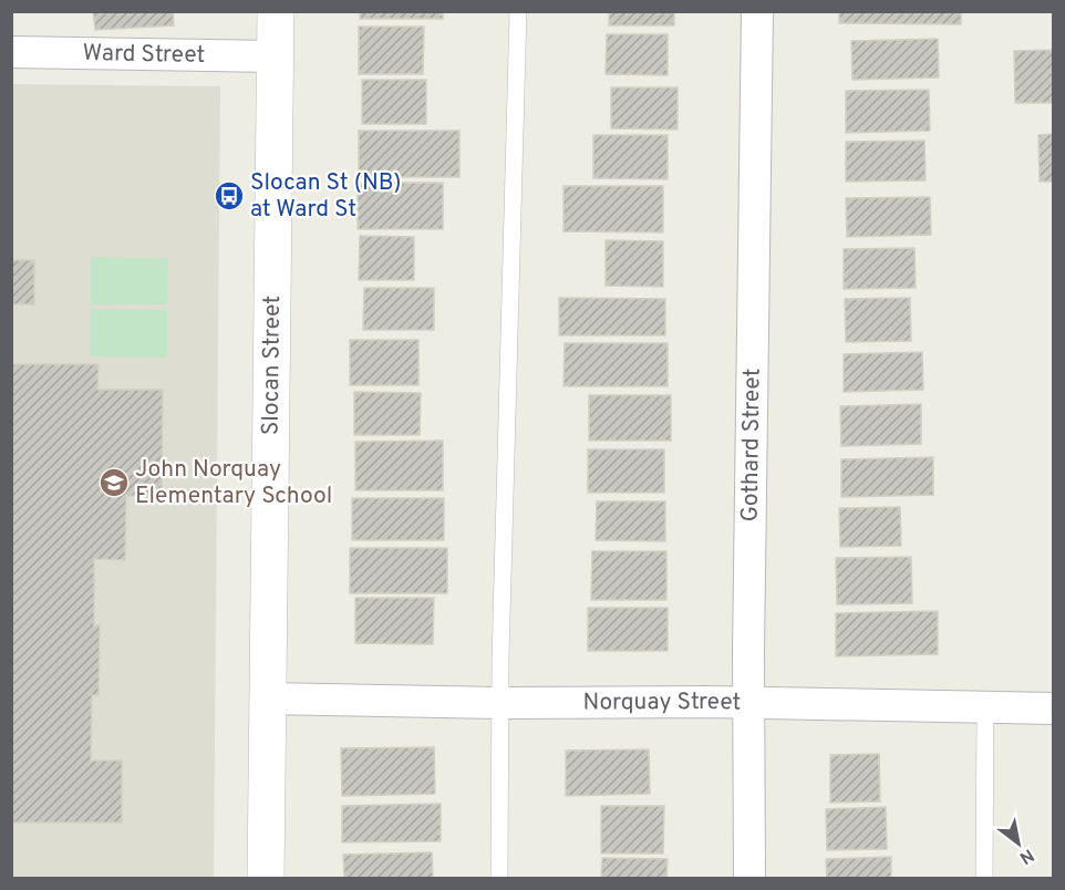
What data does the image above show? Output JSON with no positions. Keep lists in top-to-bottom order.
{
  "streets": {
    "street": [
      "Ward Street",
      "Slocan Street",
      "Gothard Street",
      "Norquay Street"
    ]
  },
  "crossings": [
    ["Ward Street", "Slocan Street"],
    ["Slocan Street", "Norquay Street"],
    ["Gothard Street", "Norquay Street"]
  ],
  "places": {
    "bus stop": ["Slocan St (NB) at Ward St"],
    "school or university": ["John Norquay Elementary School"]
  },
  "north": "bottom right"
}
